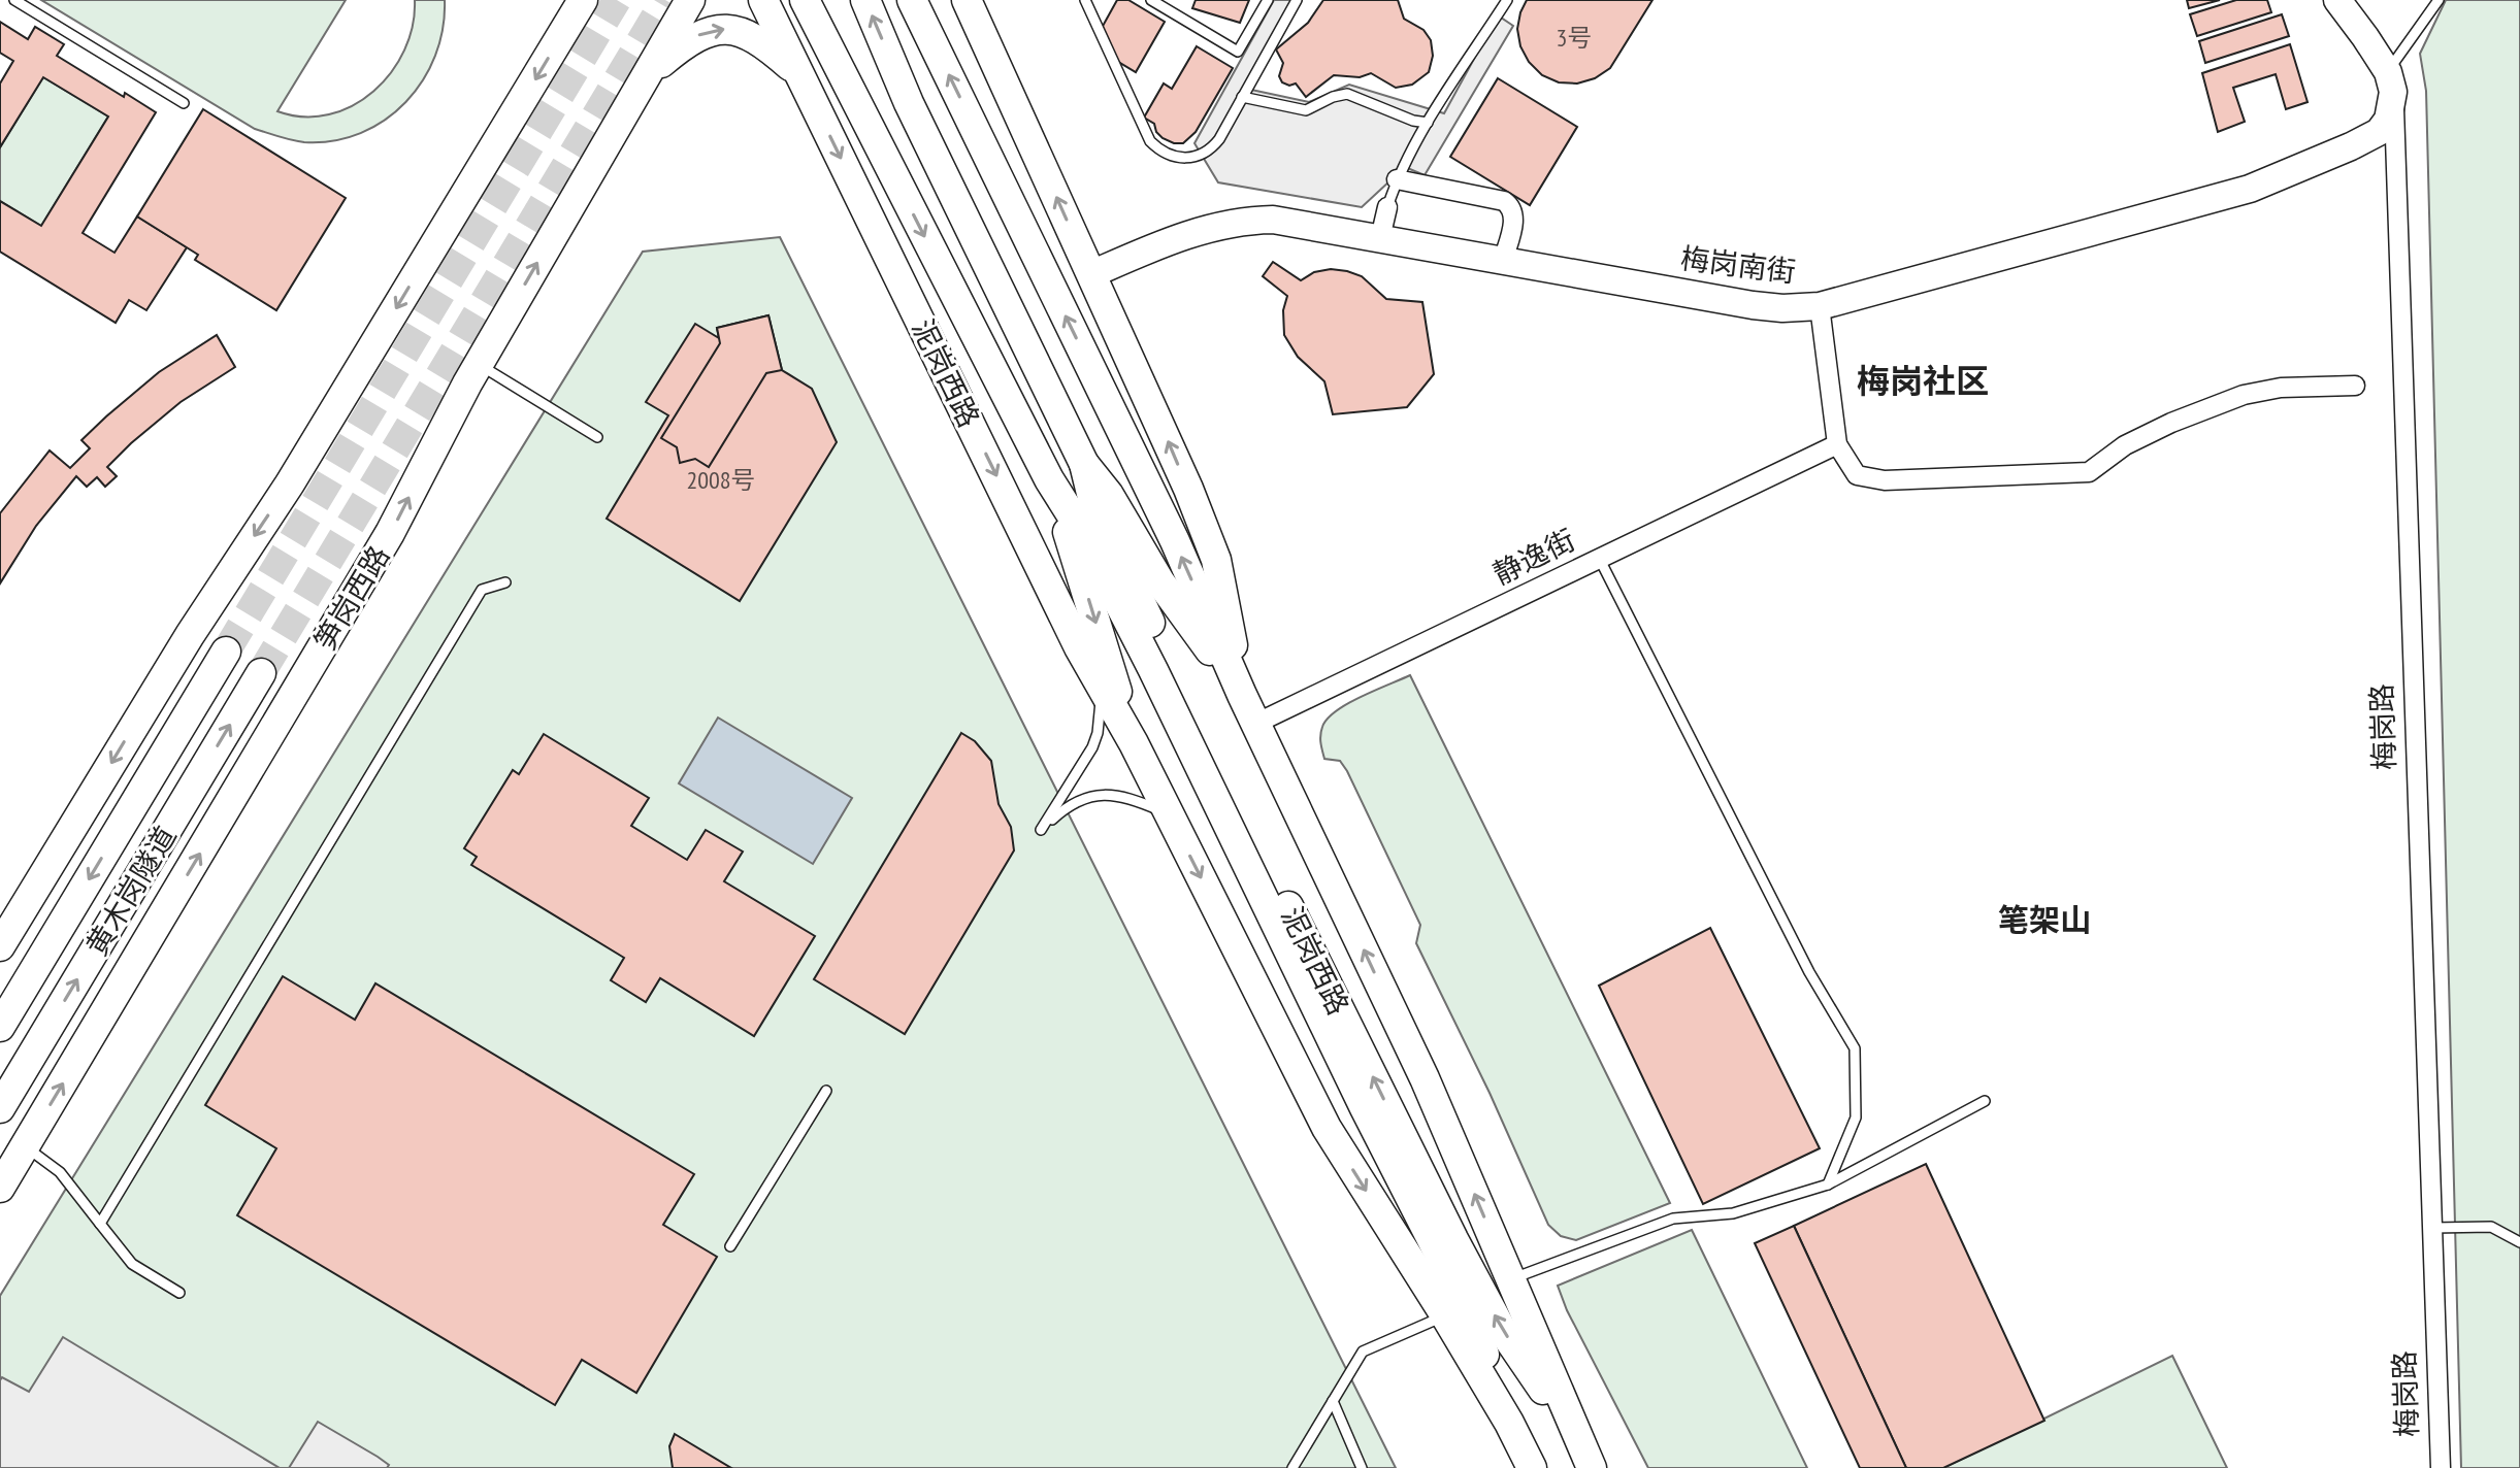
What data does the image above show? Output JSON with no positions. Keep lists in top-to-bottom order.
{
  "streets": {
    "main road": ["泥岗西路", "笋岗西路", "黄木岗隧道"],
    "street": ["梅岗南街", "静逸街", "梅岗路"]
  },
  "crossings": [
    ["梅岗南街", "梅岗路"],
    ["泥岗西路", "静逸街"]
  ],
  "districts": ["梅岗社区", "笔架山"],
  "house_numbers": ["3号", "2008号"]
}
